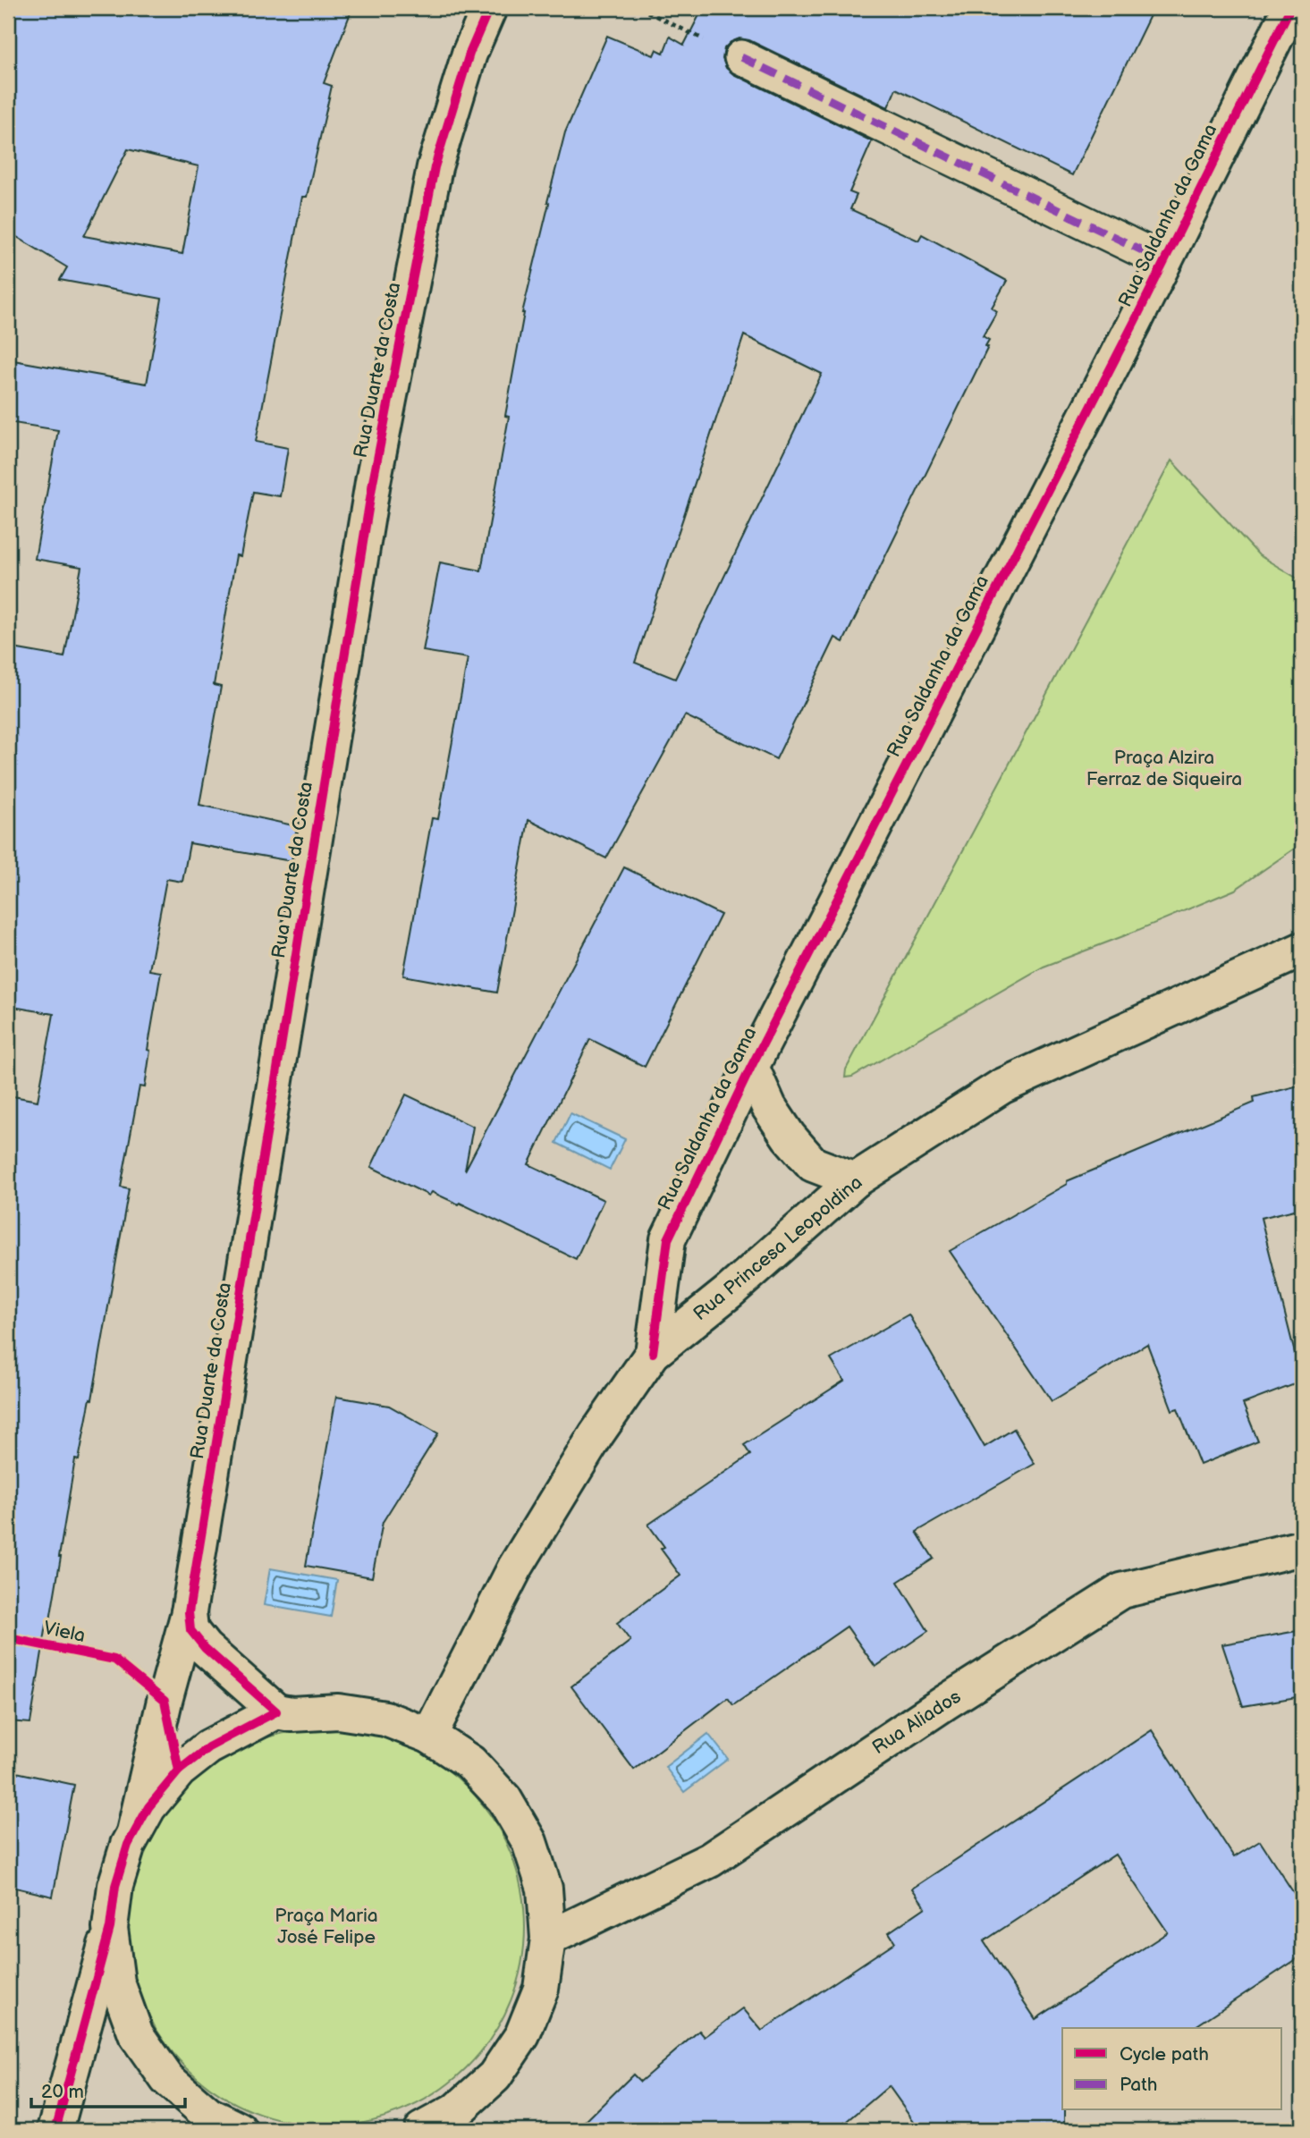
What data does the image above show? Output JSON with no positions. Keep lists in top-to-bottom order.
{
  "streets": {
    "street": [
      "Rua Saldanha da Gama",
      "Rua Duarte da Costa",
      "Rua Princesa Leopoldina",
      "Rua Aliados"
    ],
    "cycle path": ["Viela"]
  },
  "crossings": [
    ["Rua Saldanha da Gama", "Rua Princesa Leopoldina"]
  ],
  "parks": ["Praça Alzira Ferraz de Siqueira", "Praça Maria José Felipe"],
  "legend": ["Cycle path", "Path"],
  "scale_bar": "20 m"
}
